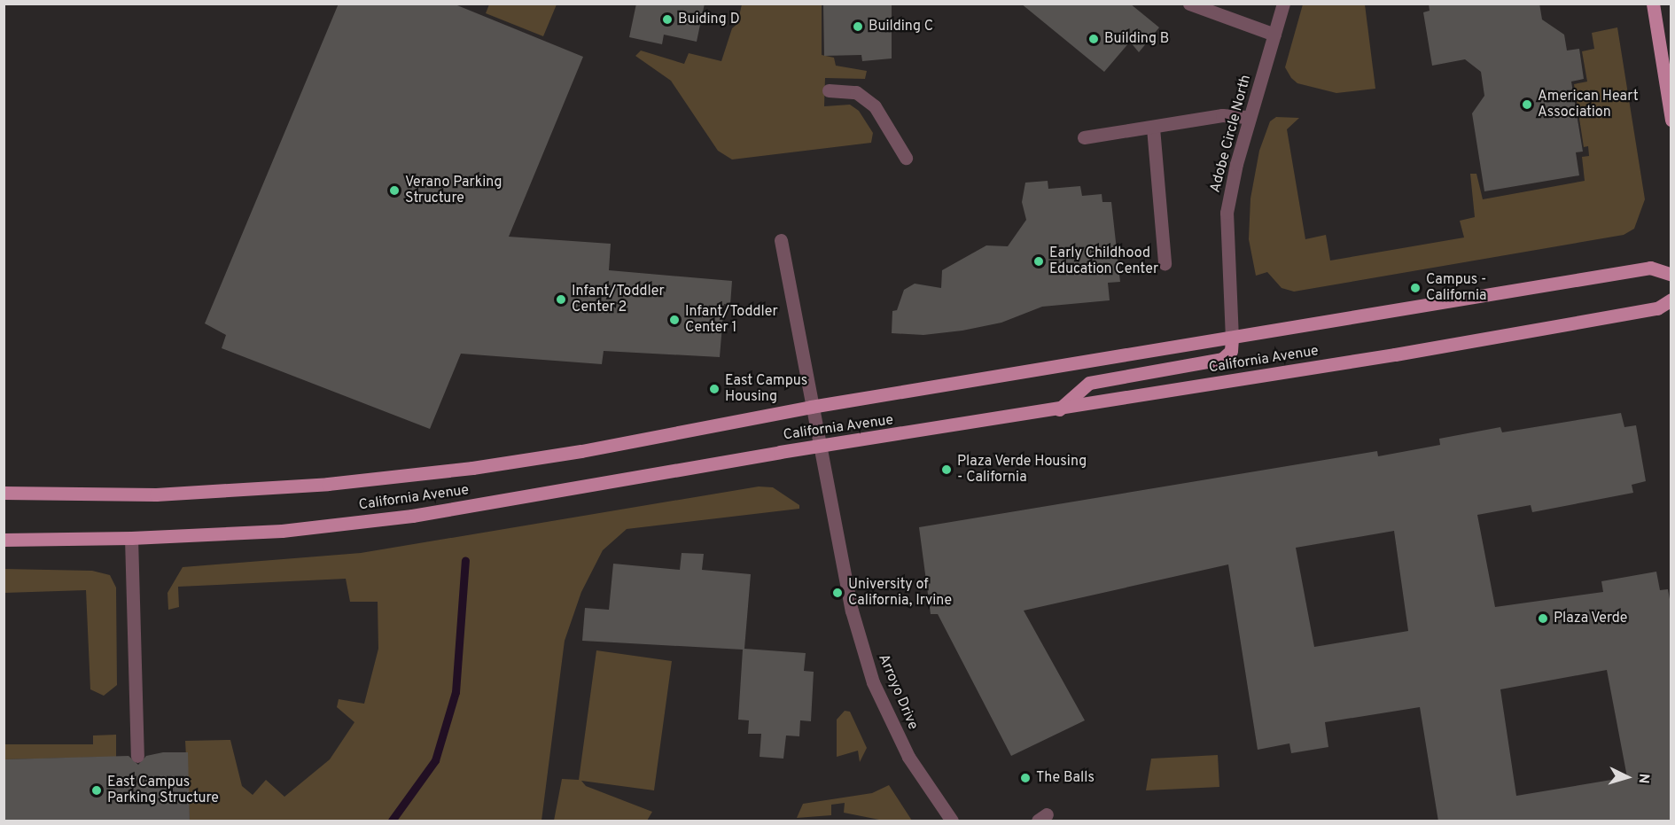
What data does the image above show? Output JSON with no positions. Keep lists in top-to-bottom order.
{
  "streets": {
    "main road": ["California Avenue"],
    "street": ["Adobe Circle North", "Arroyo Drive"]
  },
  "crossings": [
    ["Adobe Circle North", "California Avenue"],
    ["California Avenue", "Arroyo Drive"]
  ],
  "places": [
    "Buiding D",
    "Building C",
    "Building B",
    "American Heart Association",
    "Verano Parking Structure",
    "Early Childhood Education Center",
    "Campus - California",
    "Infant/Toddler Center 2",
    "Infant/Toddler Center 1",
    "East Campus Housing",
    "Plaza Verde Housing - California",
    "University of California, Irvine",
    "Plaza Verde",
    "The Balls",
    "East Campus Parking Structure"
  ],
  "north": "right"
}
